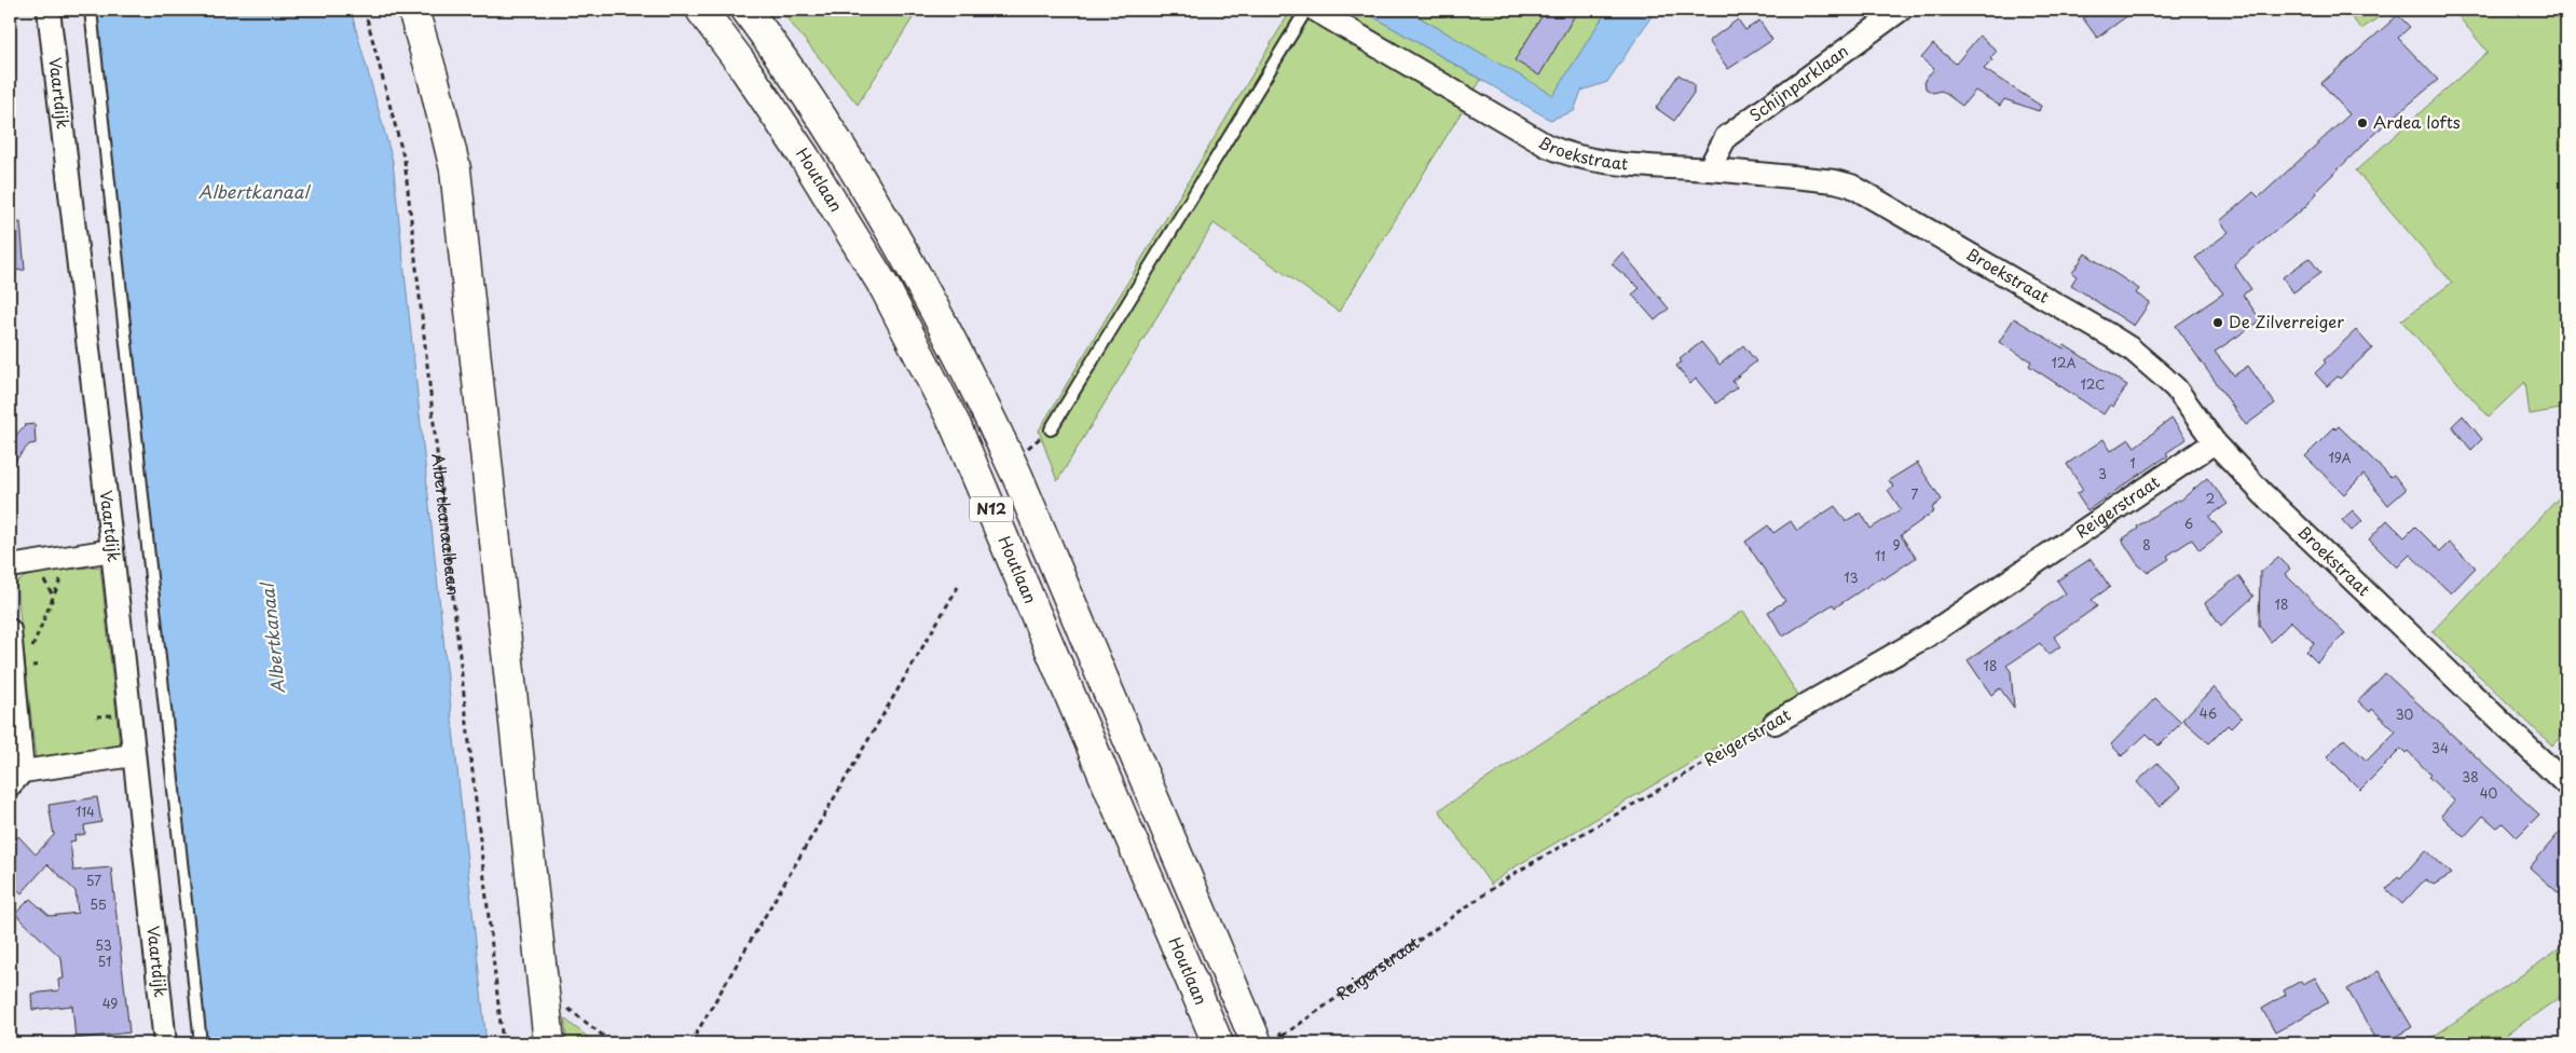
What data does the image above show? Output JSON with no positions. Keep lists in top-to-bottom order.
{
  "streets": {
    "main road": ["Houtlaan", "N12"],
    "street": [
      "Schijnparklaan",
      "Vaartdijk",
      "Broekstraat",
      "Reigerstraat"
    ],
    "path": ["Albertkanaalbaan"]
  },
  "crossings": [
    ["Schijnparklaan", "Broekstraat"],
    ["Broekstraat", "Reigerstraat"],
    ["Reigerstraat", "N12"]
  ],
  "water": ["Albertkanaal"],
  "places": ["Ardea lofts", "De Zilverreiger"],
  "house_numbers": [
    "12A",
    "12C",
    "19A",
    "1",
    "3",
    "7",
    "2",
    "6",
    "9",
    "8",
    "11",
    "13",
    "18",
    "18",
    "46",
    "30",
    "34",
    "38",
    "40",
    "114",
    "57",
    "55",
    "53",
    "51",
    "49"
  ]
}
